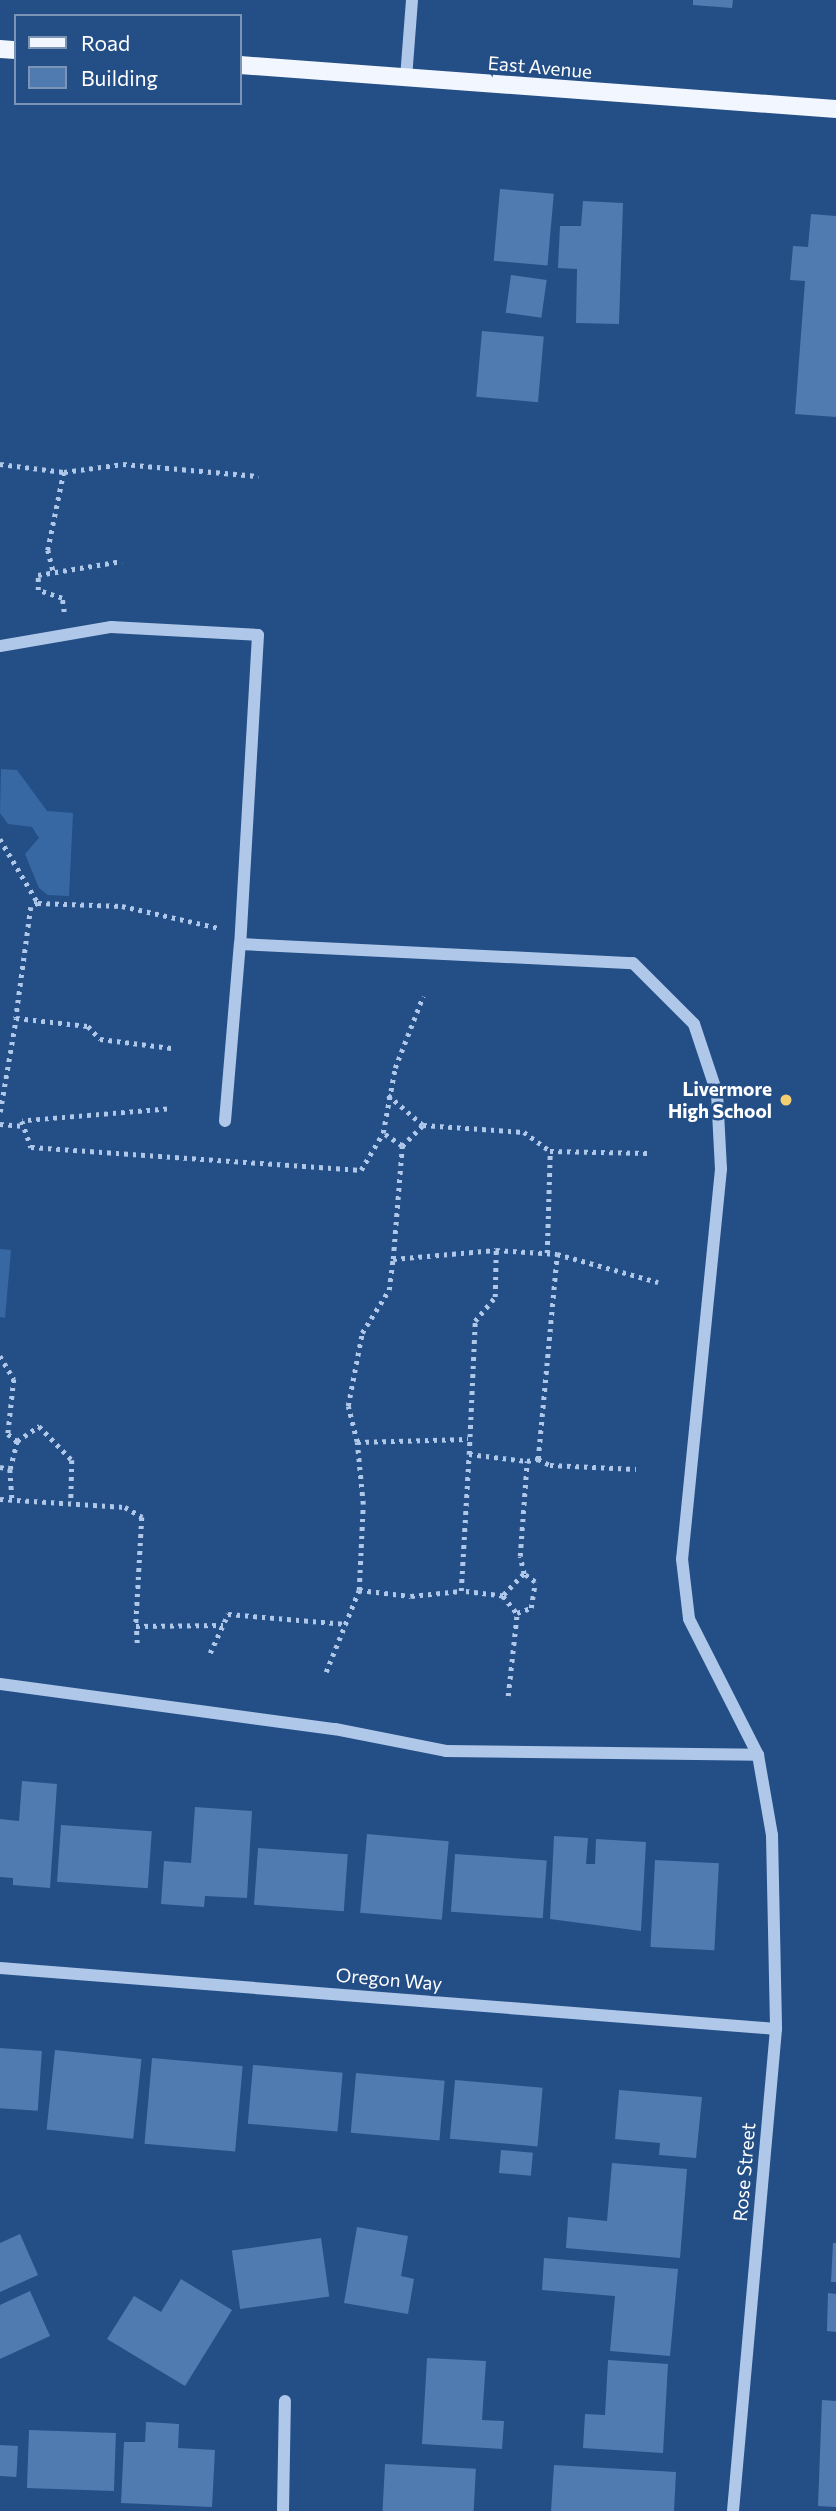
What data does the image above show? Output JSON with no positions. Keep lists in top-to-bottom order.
{
  "streets": {
    "main road": ["East Avenue"],
    "street": ["Oregon Way", "Rose Street"]
  },
  "crossings": [
    ["Oregon Way", "Rose Street"]
  ],
  "places": ["Livermore High School"],
  "legend": ["Road", "Building"]
}
